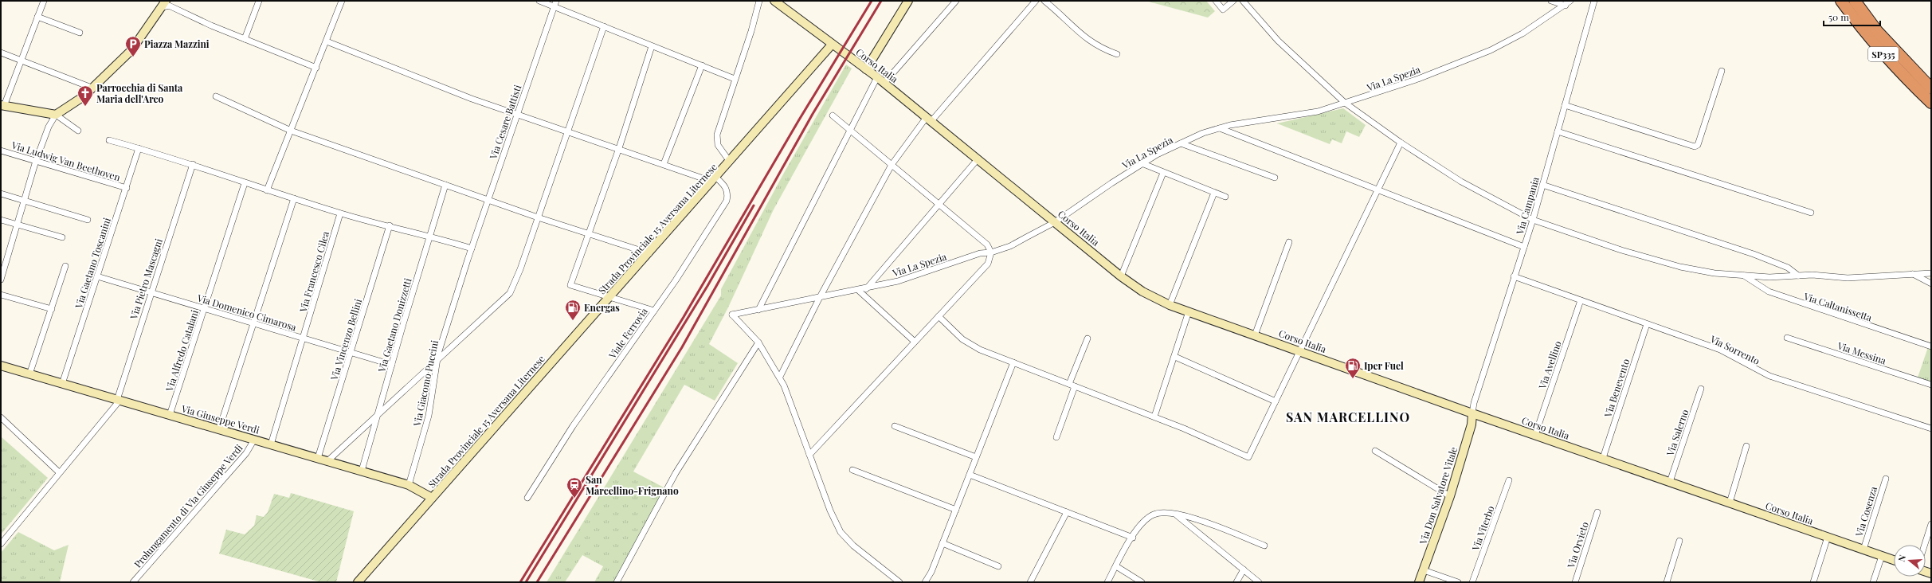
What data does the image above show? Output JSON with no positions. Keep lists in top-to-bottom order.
{
  "streets": {
    "highway": ["SP335"],
    "street": [
      "Corso Italia",
      "Via La Spezia",
      "Via Cesare Battisti",
      "Via Ludwig Van Beethoven",
      "Via Campania",
      "Strada Provinciale 15 Aversana Liternese",
      "Via Gaetano Toscanini",
      "Via Francesco Cilea",
      "Via Pietro Mascagni",
      "Via Caltanissetta",
      "Via Domenico Cimarosa",
      "Via Gaetano Donizzetti",
      "Viale Ferrovia",
      "Via Vincenzo Bellini",
      "Via Sorrento",
      "Via Alfredo Catalani",
      "Via Messina",
      "Via Avellino",
      "Via Giacomo Puccini",
      "Via Benevento",
      "Via Giuseppe Verdi",
      "Via Salerno",
      "Via Don Salvatore Vitale",
      "Prolungamento di Via Giuseppe Verdi",
      "Via Cosenza",
      "Via Viterbo",
      "Via Orvieto"
    ]
  },
  "crossings": [
    ["Corso Italia", "Via La Spezia"],
    ["Corso Italia", "Via Campania"],
    ["Corso Italia", "Strada Provinciale 15 Aversana Liternese"],
    ["Corso Italia", "Via Avellino"],
    ["Corso Italia", "Via Benevento"],
    ["Corso Italia", "Via Salerno"],
    ["Corso Italia", "Via Don Salvatore Vitale"],
    ["Corso Italia", "Via Cosenza"],
    ["Via Cesare Battisti", "Via Giacomo Puccini"],
    ["Via Ludwig Van Beethoven", "Via Gaetano Toscanini"],
    ["Via Campania", "Via Sorrento"],
    ["Via Campania", "Via Don Salvatore Vitale"],
    ["Strada Provinciale 15 Aversana Liternese", "Viale Ferrovia"],
    ["Strada Provinciale 15 Aversana Liternese", "Via Giuseppe Verdi"],
    ["Via Gaetano Toscanini", "Via Domenico Cimarosa"],
    ["Via Gaetano Toscanini", "Via Giuseppe Verdi"],
    ["Via Francesco Cilea", "Via Domenico Cimarosa"],
    ["Via Francesco Cilea", "Via Giuseppe Verdi"],
    ["Via Pietro Mascagni", "Via Domenico Cimarosa"],
    ["Via Pietro Mascagni", "Via Giuseppe Verdi"],
    ["Via Domenico Cimarosa", "Via Gaetano Donizzetti"],
    ["Via Domenico Cimarosa", "Via Vincenzo Bellini"],
    ["Via Domenico Cimarosa", "Via Alfredo Catalani"],
    ["Via Gaetano Donizzetti", "Via Giuseppe Verdi"],
    ["Via Vincenzo Bellini", "Via Giuseppe Verdi"],
    ["Via Sorrento", "Via Avellino"],
    ["Via Sorrento", "Via Benevento"],
    ["Via Alfredo Catalani", "Via Giuseppe Verdi"],
    ["Via Giacomo Puccini", "Via Giuseppe Verdi"],
    ["Via Giuseppe Verdi", "Prolungamento di Via Giuseppe Verdi"]
  ],
  "districts": ["SAN MARCELLINO"],
  "places": {
    "parking": ["Piazza Mazzini"],
    "church": ["Parrocchia di Santa Maria dell'Arco"],
    "fuel station": ["Energas", "Iper Fuel"],
    "station": ["San Marcellino-Frignano"]
  },
  "scale_bar": "50 m",
  "north": "left"
}
